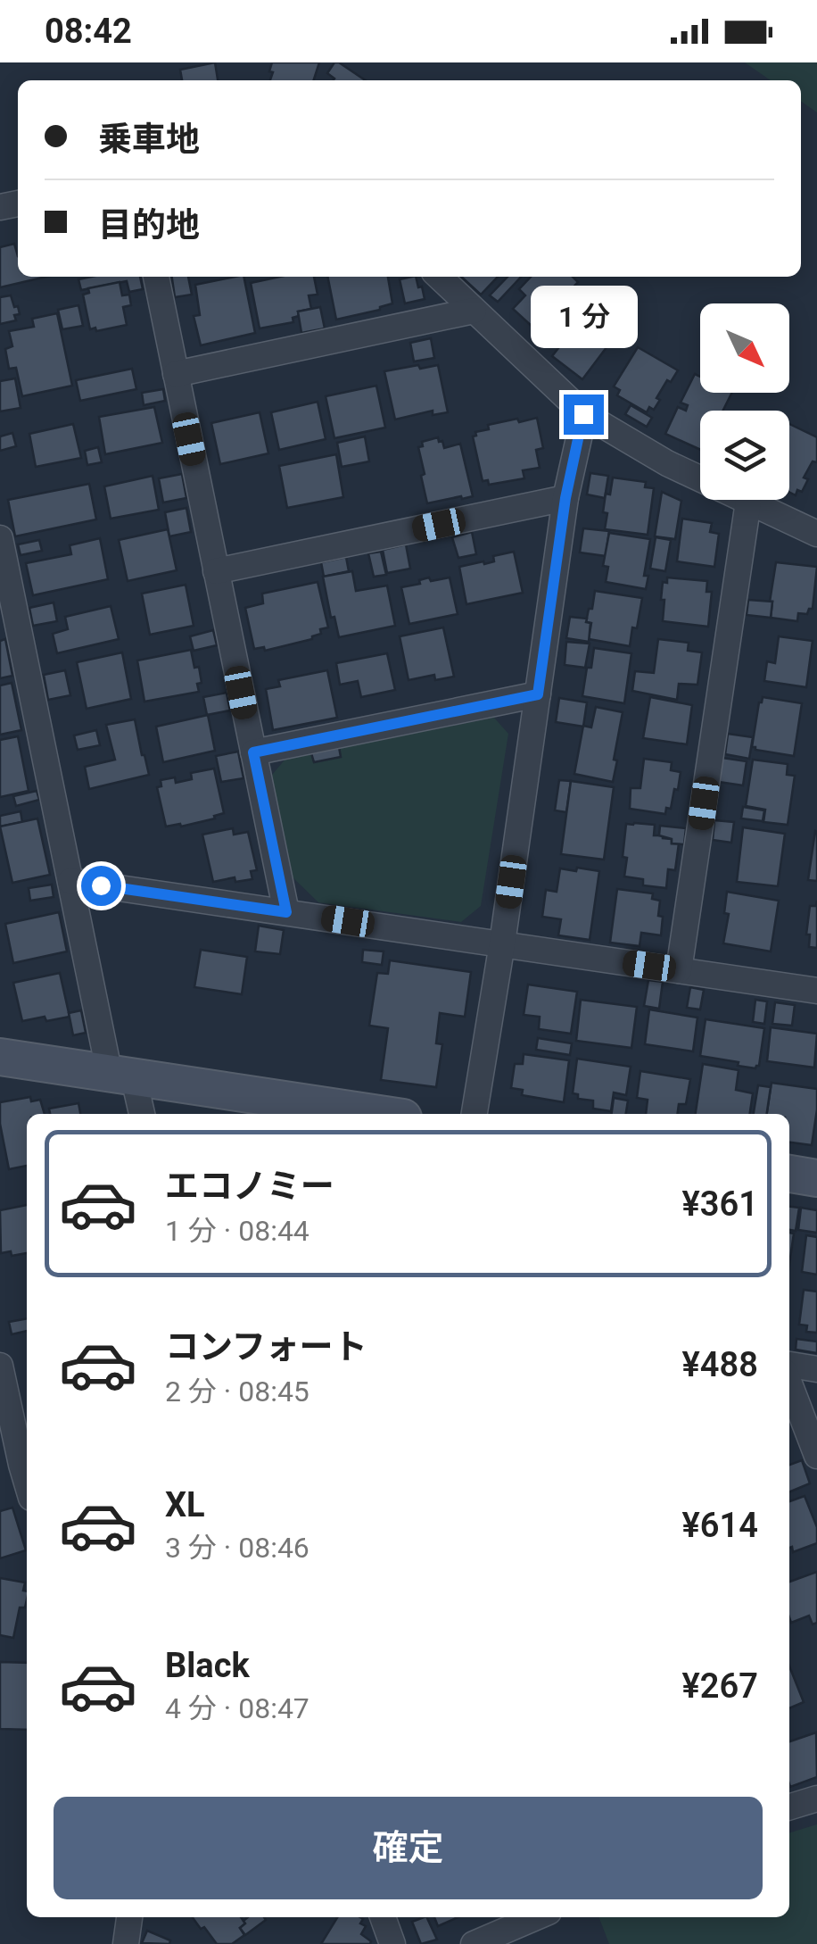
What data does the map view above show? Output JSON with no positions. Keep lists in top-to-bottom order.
{
  "north": "bottom right",
  "page": {
    "status": "08:42",
    "banner": ["乗車地", "目的地"],
    "bubble": "1 分",
    "list": [
      {
        "name": "エコノミー",
        "note": "1 分 · 08:44",
        "value": "¥361"
      },
      {
        "name": "コンフォート",
        "note": "2 分 · 08:45",
        "value": "¥488"
      },
      {
        "name": "XL",
        "note": "3 分 · 08:46",
        "value": "¥614"
      },
      {
        "name": "Black",
        "note": "4 分 · 08:47",
        "value": "¥267"
      }
    ],
    "buttons": "確定"
  }
}
